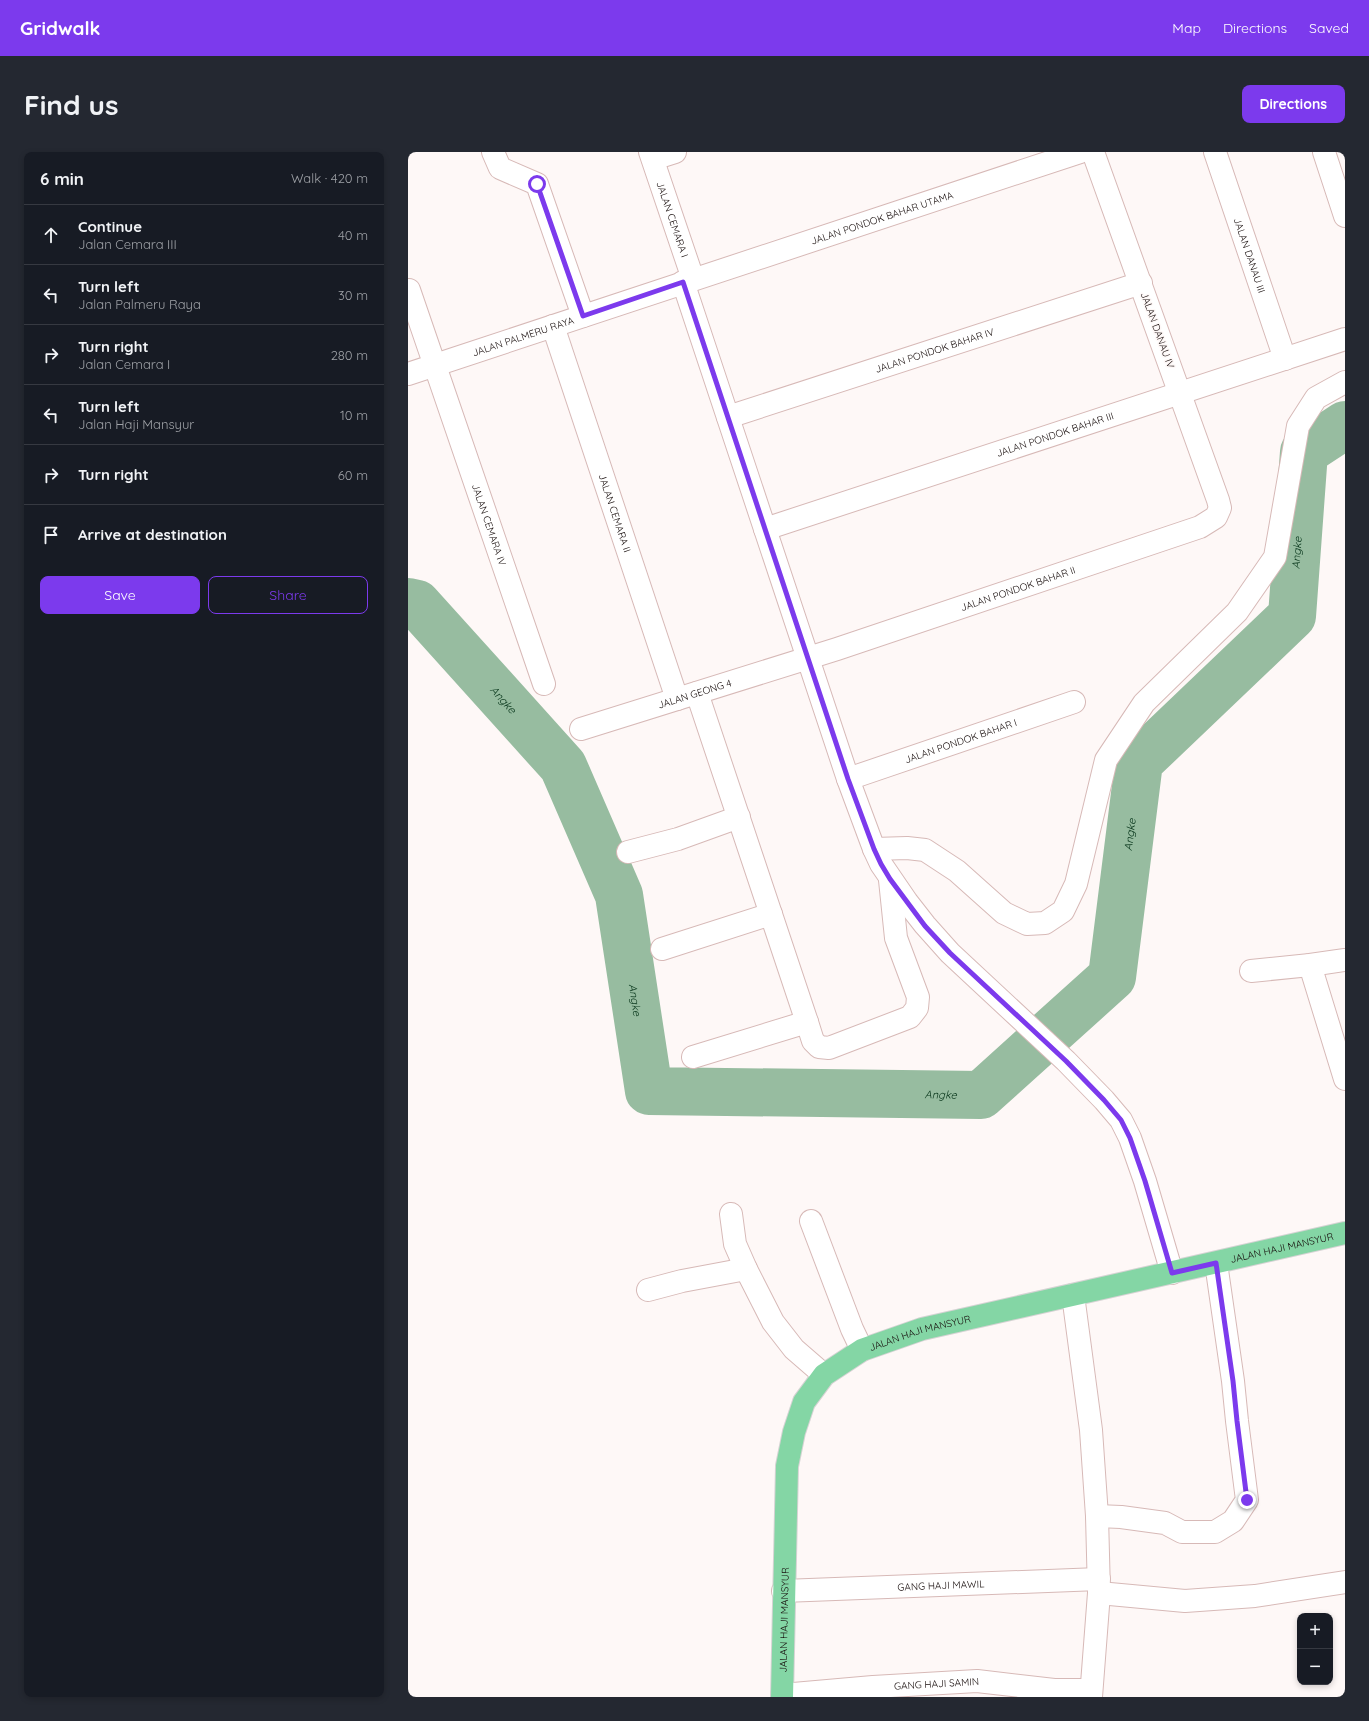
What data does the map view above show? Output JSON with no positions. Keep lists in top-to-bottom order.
{
  "streets": {
    "main road": ["JALAN HAJI MANSYUR"],
    "street": [
      "JALAN PONDOK BAHAR UTAMA",
      "JALAN CEMARA I",
      "JALAN DANAU III",
      "JALAN DANAU IV",
      "JALAN PALMERU RAYA",
      "JALAN PONDOK BAHAR IV",
      "JALAN PONDOK BAHAR III",
      "JALAN CEMARA II",
      "JALAN CEMARA IV",
      "JALAN PONDOK BAHAR II",
      "JALAN GEONG 4",
      "JALAN PONDOK BAHAR I",
      "GANG HAJI MAWIL",
      "GANG HAJI SAMIN"
    ]
  },
  "crossings": [
    ["JALAN PONDOK BAHAR UTAMA", "JALAN CEMARA I"],
    ["JALAN PONDOK BAHAR UTAMA", "JALAN PALMERU RAYA"],
    ["JALAN CEMARA I", "JALAN PALMERU RAYA"],
    ["JALAN CEMARA I", "JALAN PONDOK BAHAR IV"],
    ["JALAN CEMARA I", "JALAN PONDOK BAHAR III"],
    ["JALAN CEMARA I", "JALAN PONDOK BAHAR II"],
    ["JALAN CEMARA I", "JALAN GEONG 4"],
    ["JALAN CEMARA I", "JALAN PONDOK BAHAR I"],
    ["JALAN CEMARA I", "JALAN HAJI MANSYUR"],
    ["JALAN DANAU III", "JALAN PONDOK BAHAR III"],
    ["JALAN DANAU IV", "JALAN PONDOK BAHAR IV"],
    ["JALAN DANAU IV", "JALAN PONDOK BAHAR III"],
    ["JALAN DANAU IV", "JALAN PONDOK BAHAR II"],
    ["JALAN PALMERU RAYA", "JALAN CEMARA II"],
    ["JALAN PALMERU RAYA", "JALAN CEMARA IV"],
    ["JALAN CEMARA II", "JALAN GEONG 4"],
    ["JALAN PONDOK BAHAR II", "JALAN GEONG 4"],
    ["JALAN HAJI MANSYUR", "GANG HAJI MAWIL"],
    ["JALAN HAJI MANSYUR", "GANG HAJI SAMIN"]
  ],
  "water": ["Angke"],
  "page": {
    "header": "Gridwalk",
    "nav": ["Map", "Directions", "Saved"],
    "buttons": [
      "Directions",
      ["Save", "Share"]
    ],
    "title": "Find us",
    "heading": ["6 min", "Walk · 420 m"],
    "list": [
      ["Continue", "Jalan Cemara III", "40 m"],
      ["Turn left", "Jalan Palmeru Raya", "30 m"],
      ["Turn right", "Jalan Cemara I", "280 m"],
      ["Turn left", "Jalan Haji Mansyur", "10 m"],
      ["Turn right", "60 m"],
      "Arrive at destination"
    ],
    "map_buttons": ["+", "−"]
  }
}
